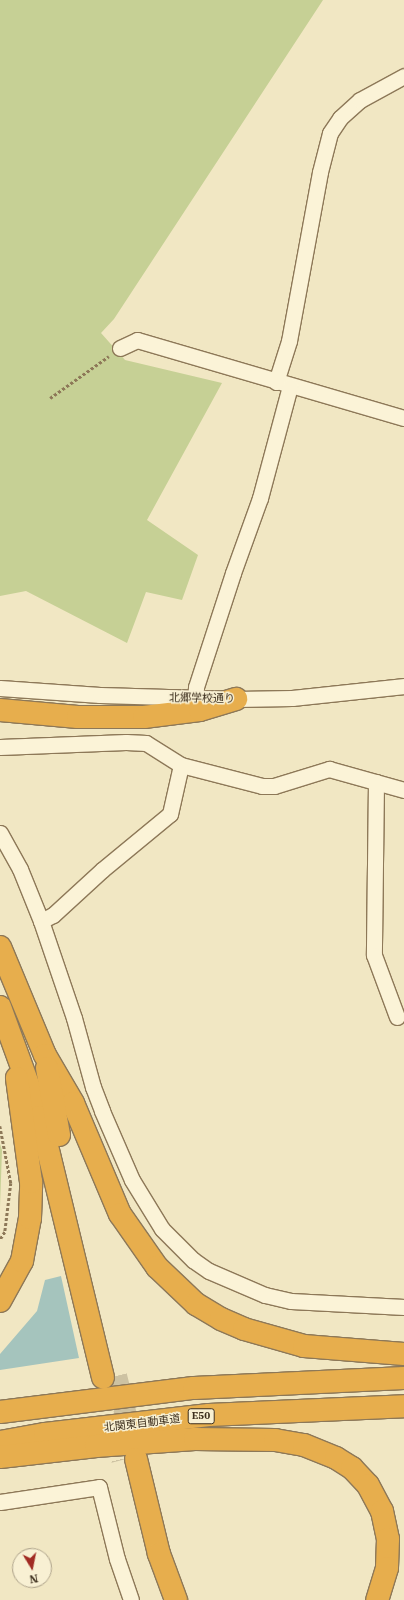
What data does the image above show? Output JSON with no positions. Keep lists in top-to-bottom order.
{
  "streets": {
    "highway": ["E50", "北関東自動車道"],
    "street": ["北郷学校通り"]
  },
  "north": "bottom"
}
